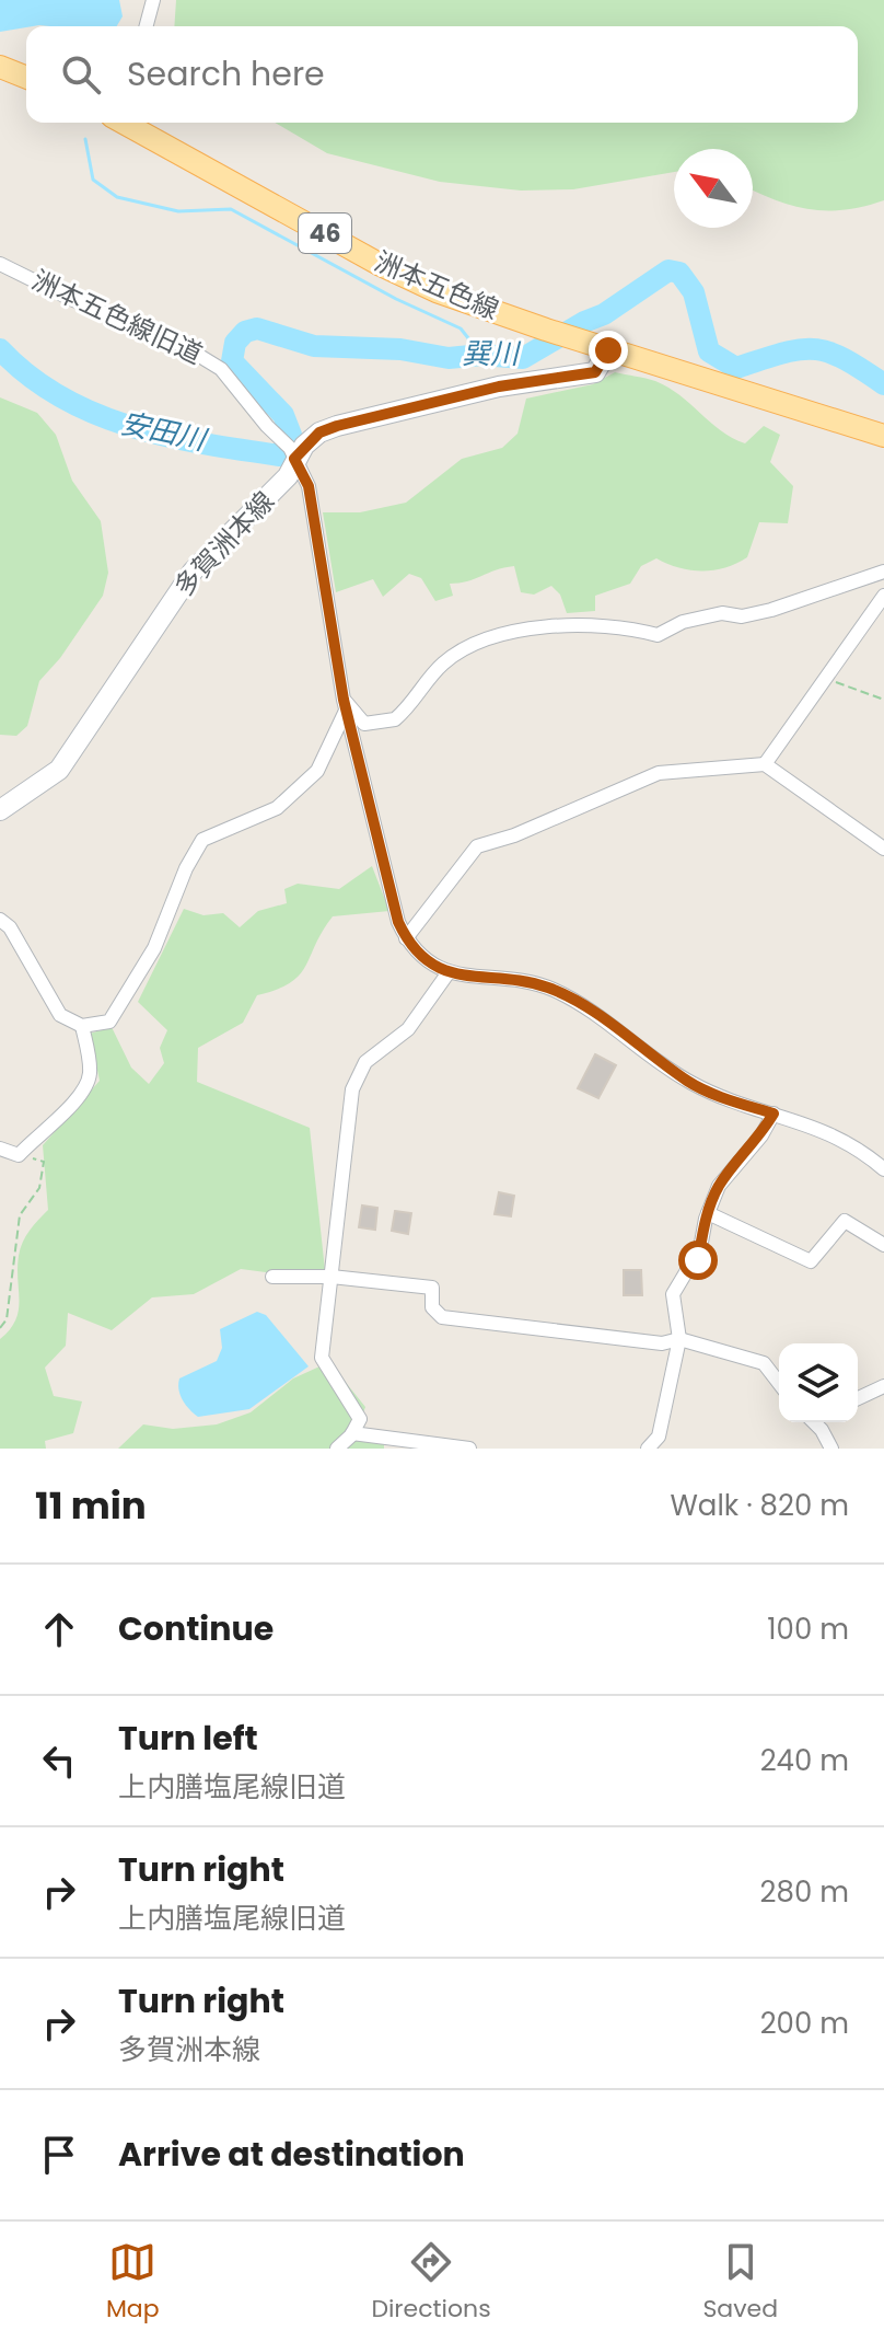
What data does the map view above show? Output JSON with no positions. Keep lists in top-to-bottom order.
{
  "streets": {
    "main road": ["46", "洲本五色線", "多賀洲本線"],
    "street": ["洲本五色線旧道"]
  },
  "crossings": [
    ["洲本五色線", "多賀洲本線"],
    ["洲本五色線旧道", "多賀洲本線"]
  ],
  "water": ["巽川", "安田川"],
  "north": "top left",
  "page": {
    "search": "Search here",
    "heading": ["11 min", "Walk · 820 m"],
    "list": [
      ["Continue", "100 m"],
      ["Turn left", "上内膳塩尾線旧道", "240 m"],
      ["Turn right", "上内膳塩尾線旧道", "280 m"],
      ["Turn right", "多賀洲本線", "200 m"],
      "Arrive at destination"
    ],
    "nav": ["Map", "Directions", "Saved"]
  }
}
